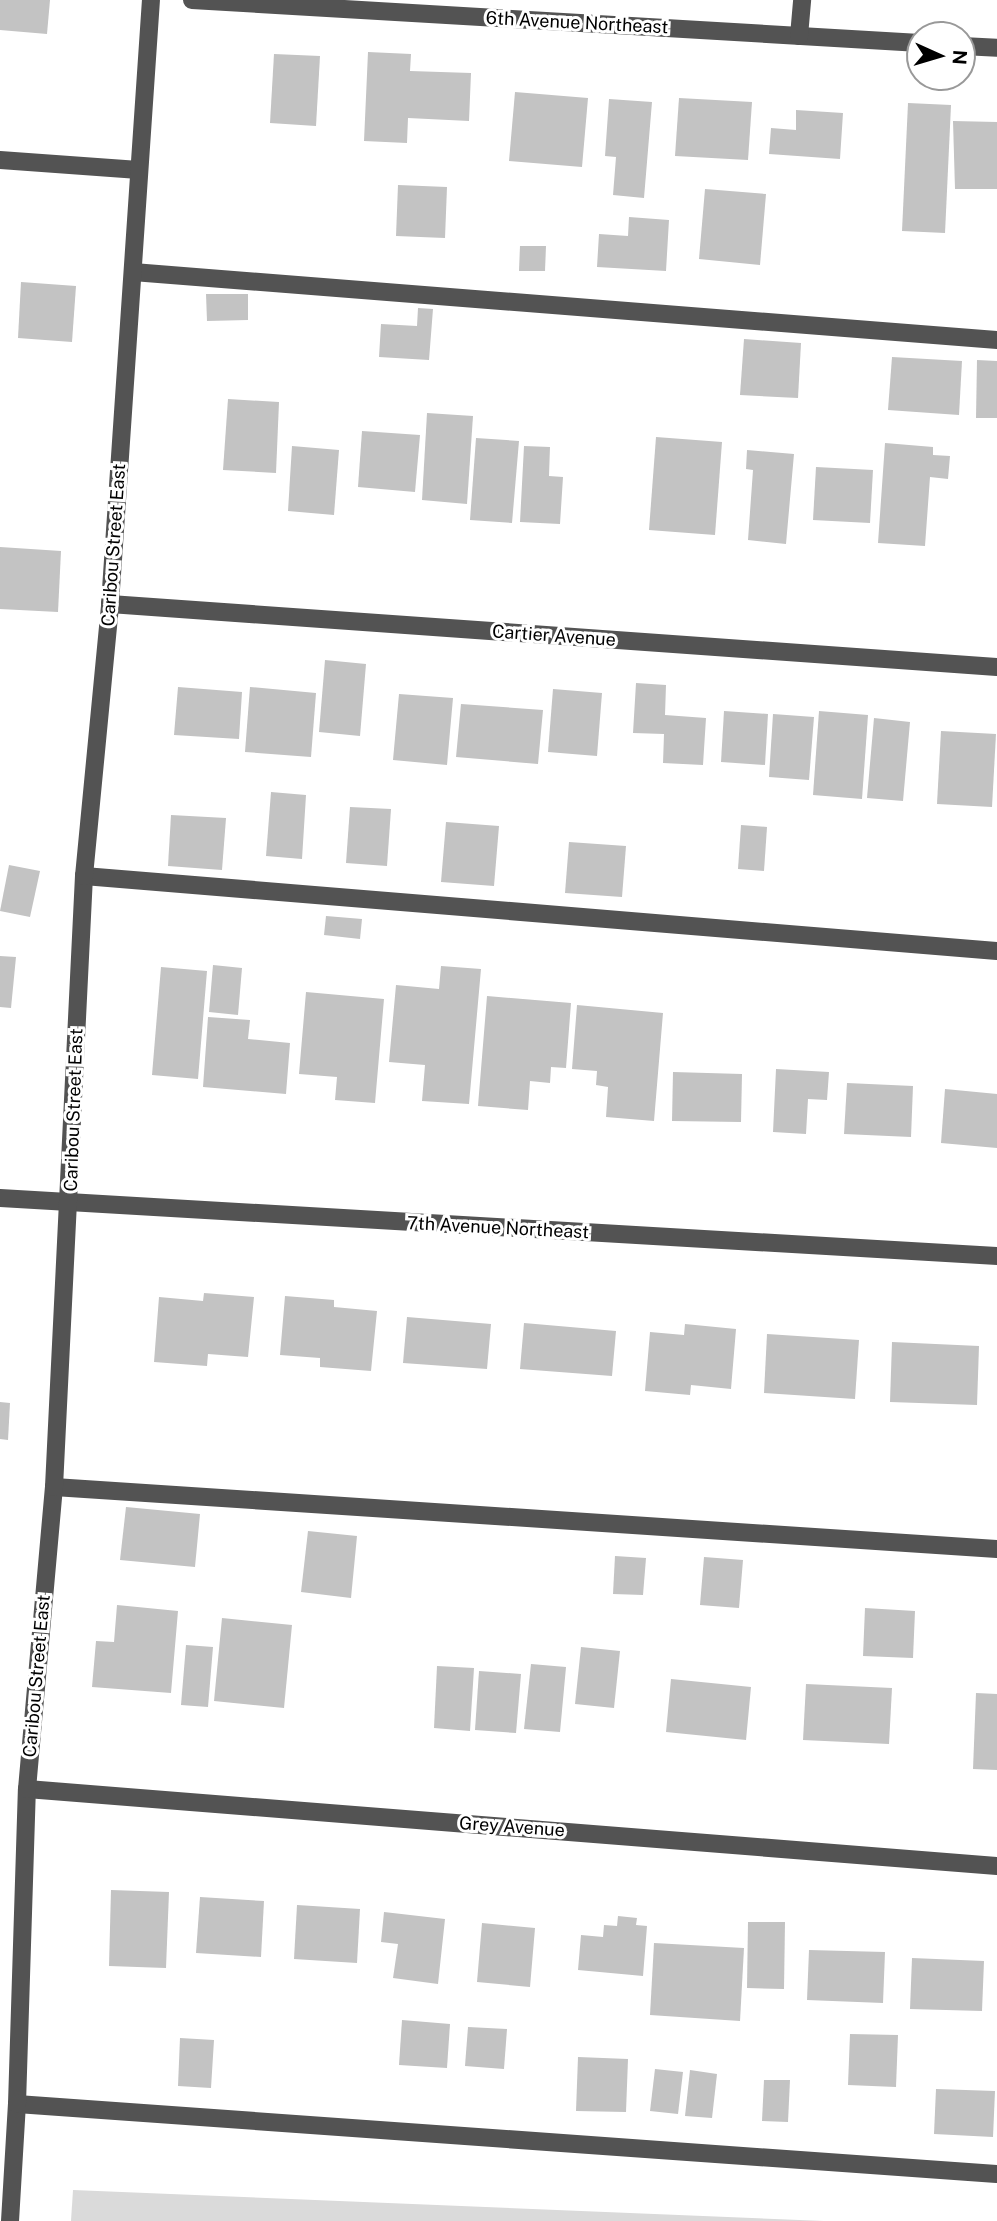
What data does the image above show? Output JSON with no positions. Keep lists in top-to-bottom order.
{
  "streets": {
    "street": [
      "6th Avenue Northeast",
      "Caribou Street East",
      "Cartier Avenue",
      "7th Avenue Northeast",
      "Grey Avenue"
    ]
  },
  "crossings": [
    ["Caribou Street East", "Cartier Avenue"],
    ["Caribou Street East", "7th Avenue Northeast"],
    ["Caribou Street East", "Grey Avenue"]
  ],
  "north": "right"
}
